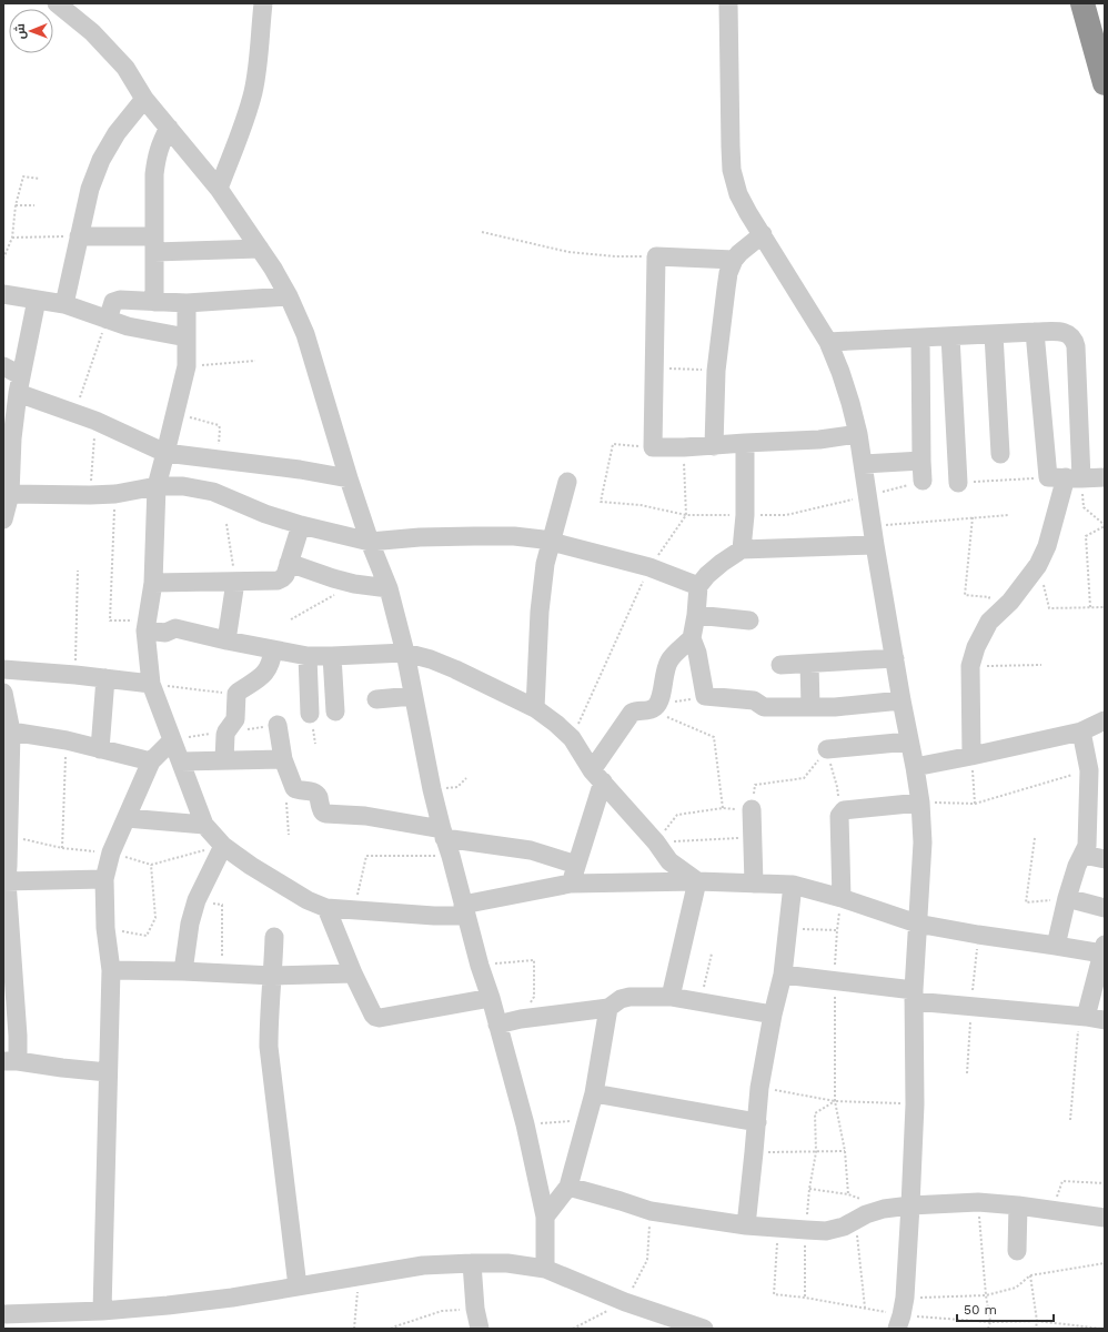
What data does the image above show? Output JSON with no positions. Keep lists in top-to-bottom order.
{
  "scale_bar": "50 m",
  "north": "left"
}
